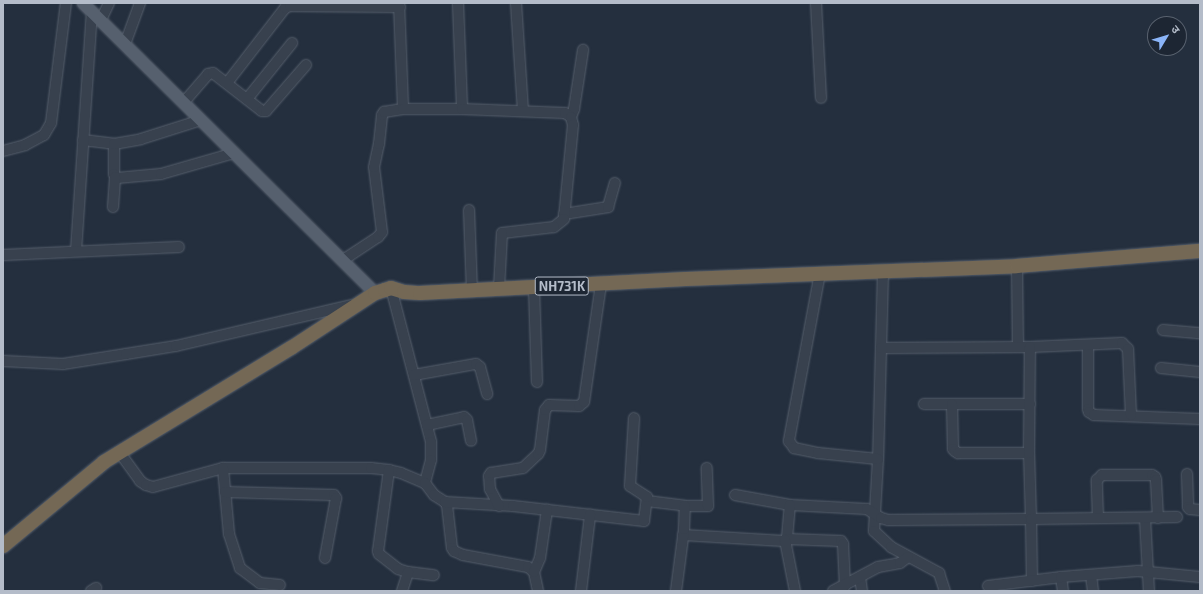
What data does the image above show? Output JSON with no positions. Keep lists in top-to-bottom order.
{
  "streets": {
    "highway": ["NH731K"]
  },
  "north": "top right"
}
